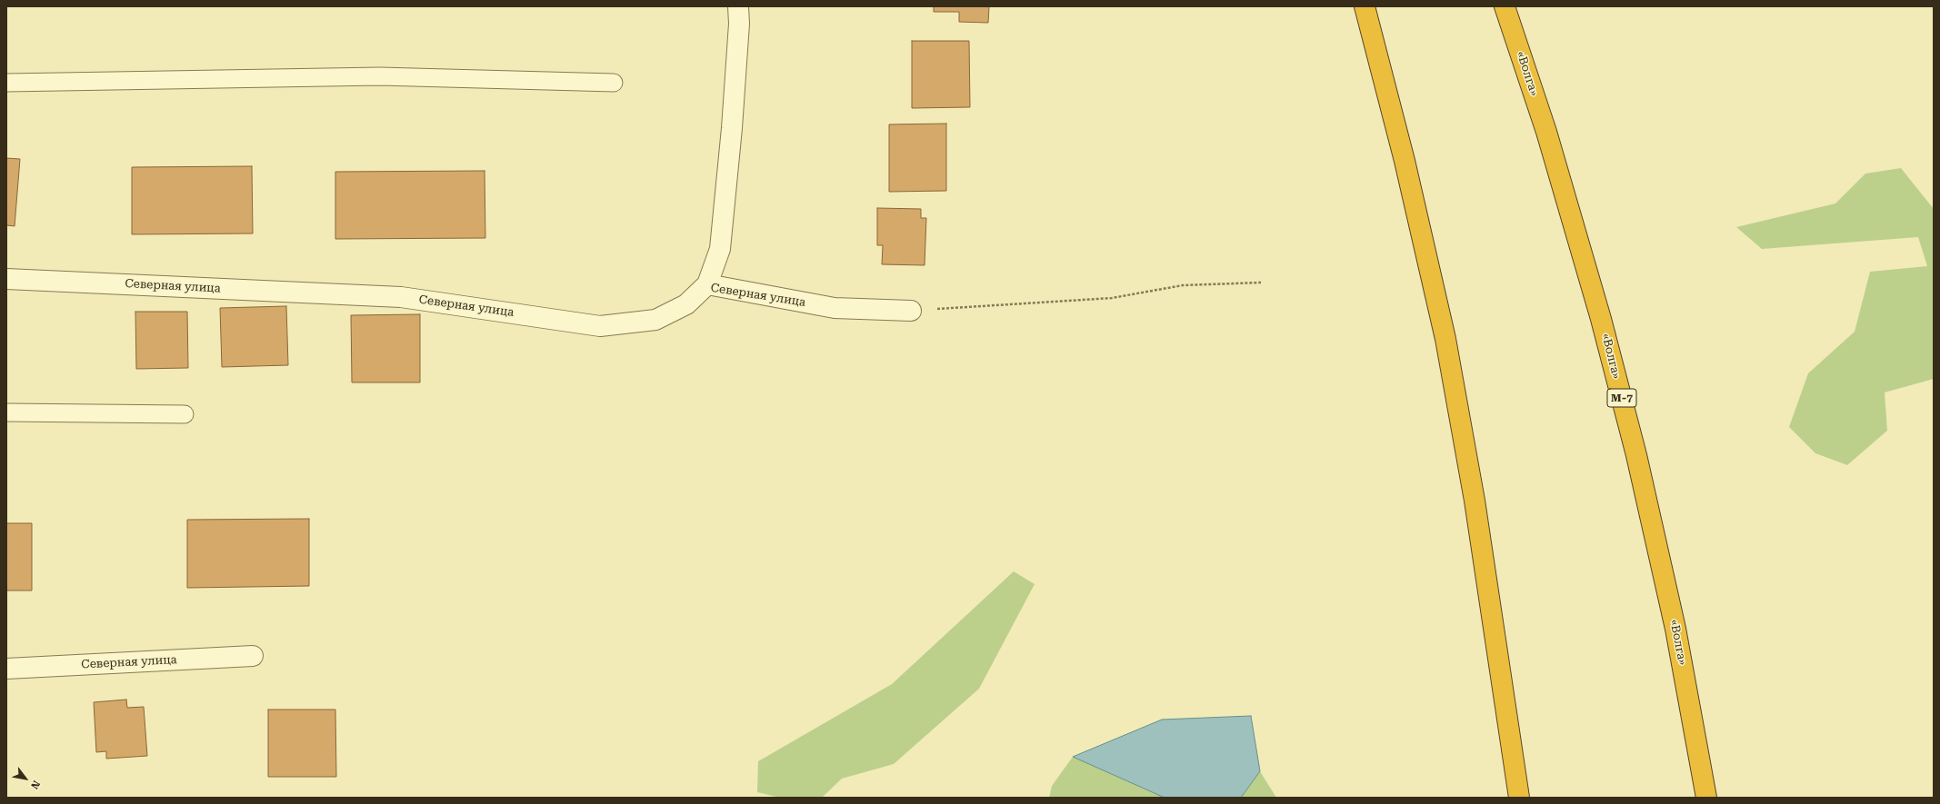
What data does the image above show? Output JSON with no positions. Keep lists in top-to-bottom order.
{
  "streets": {
    "highway": ["«Волга»", "М-7"],
    "street": ["Северная улица"]
  },
  "north": "bottom right"
}
